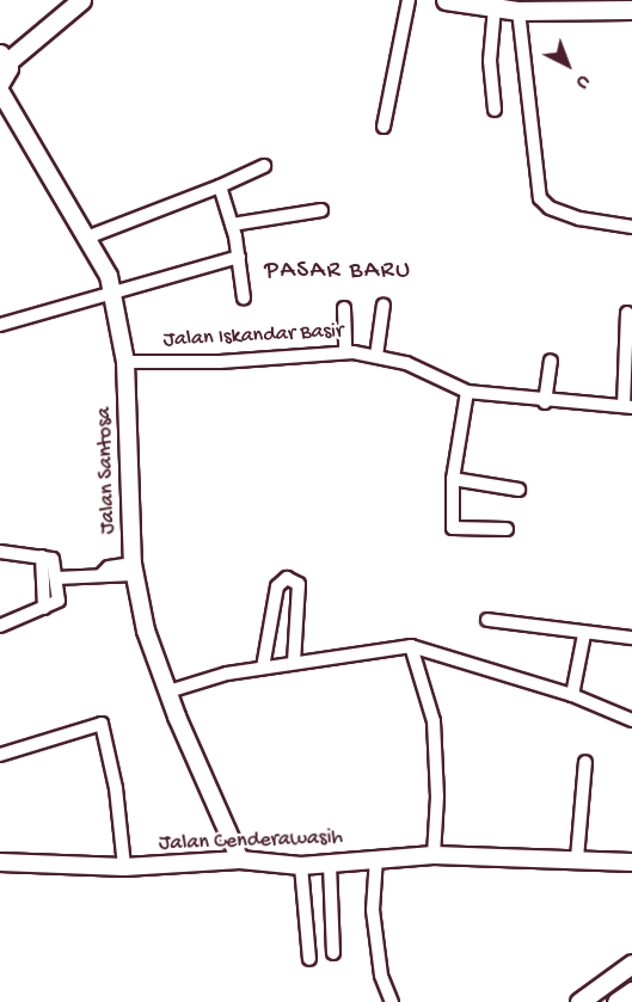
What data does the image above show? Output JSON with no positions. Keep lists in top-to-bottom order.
{
  "streets": {
    "street": ["Jalan Iskandar Basir", "Jalan Santosa", "Jalan Cenderawasih"]
  },
  "crossings": [
    ["Jalan Iskandar Basir", "Jalan Santosa"],
    ["Jalan Santosa", "Jalan Cenderawasih"]
  ],
  "districts": ["PASAR BARU"],
  "north": "bottom right"
}
